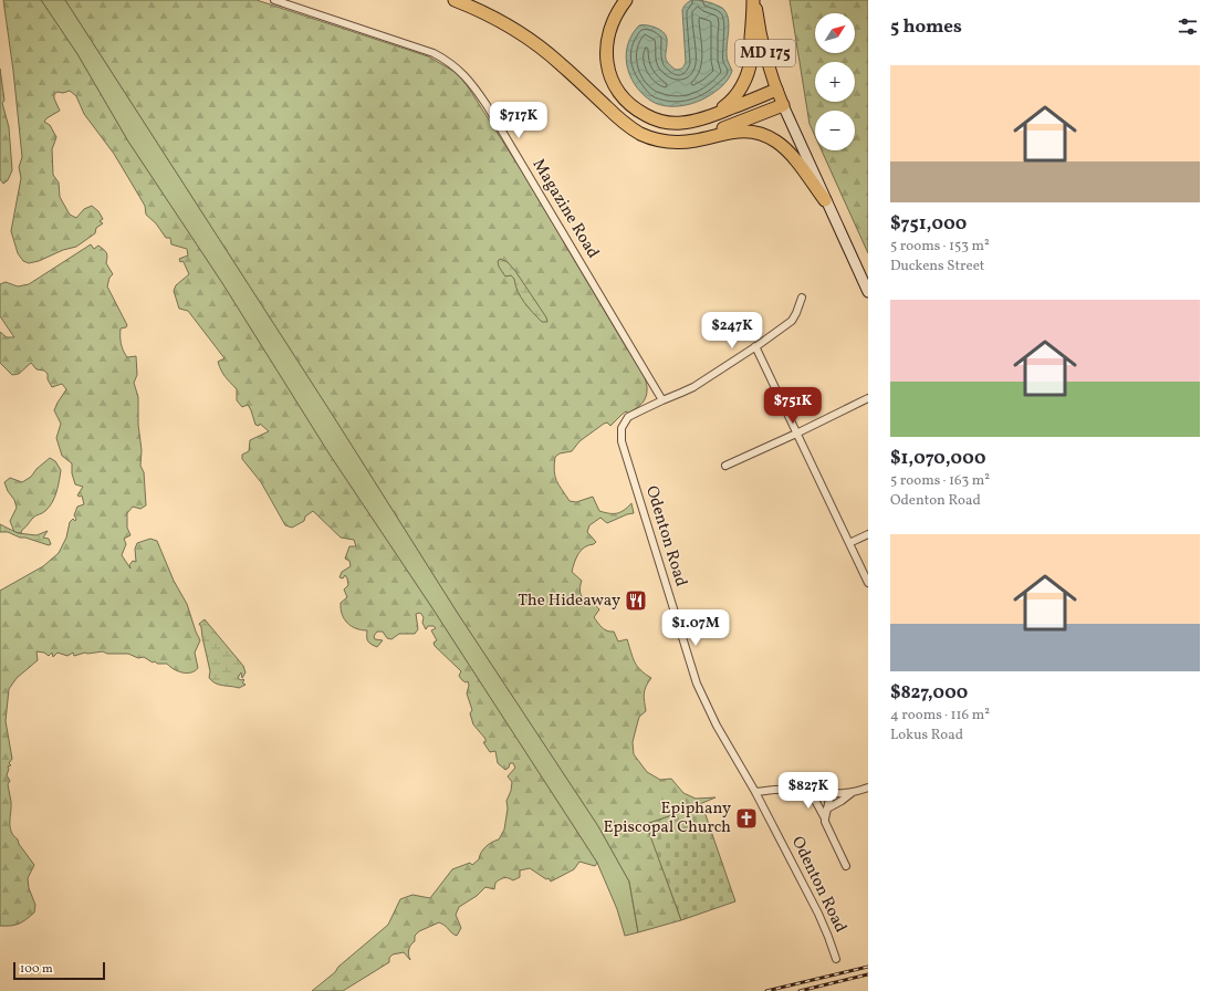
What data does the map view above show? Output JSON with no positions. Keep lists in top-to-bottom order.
{
  "streets": {
    "main road": ["MD 175"],
    "street": ["Magazine Road", "Odenton Road"]
  },
  "crossings": [
    ["Magazine Road", "Odenton Road"]
  ],
  "places": {
    "restaurant": ["The Hideaway"],
    "church": ["Epiphany Episcopal Church"]
  },
  "scale_bar": "100 m",
  "north": "top right",
  "page": {
    "heading": "5 homes",
    "map_buttons": ["+", "−"],
    "list": [
      {
        "name": "$751,000",
        "note": "5 rooms · 153 m² · Duckens Street"
      },
      {
        "name": "$1,070,000",
        "note": "5 rooms · 163 m² · Odenton Road"
      },
      {
        "name": "$827,000",
        "note": "4 rooms · 116 m² · Lokus Road"
      }
    ],
    "price": [
      "$717K",
      "$247K",
      "$751K",
      "$1.07M",
      "$827K"
    ],
    "scale": "100 m"
  }
}
